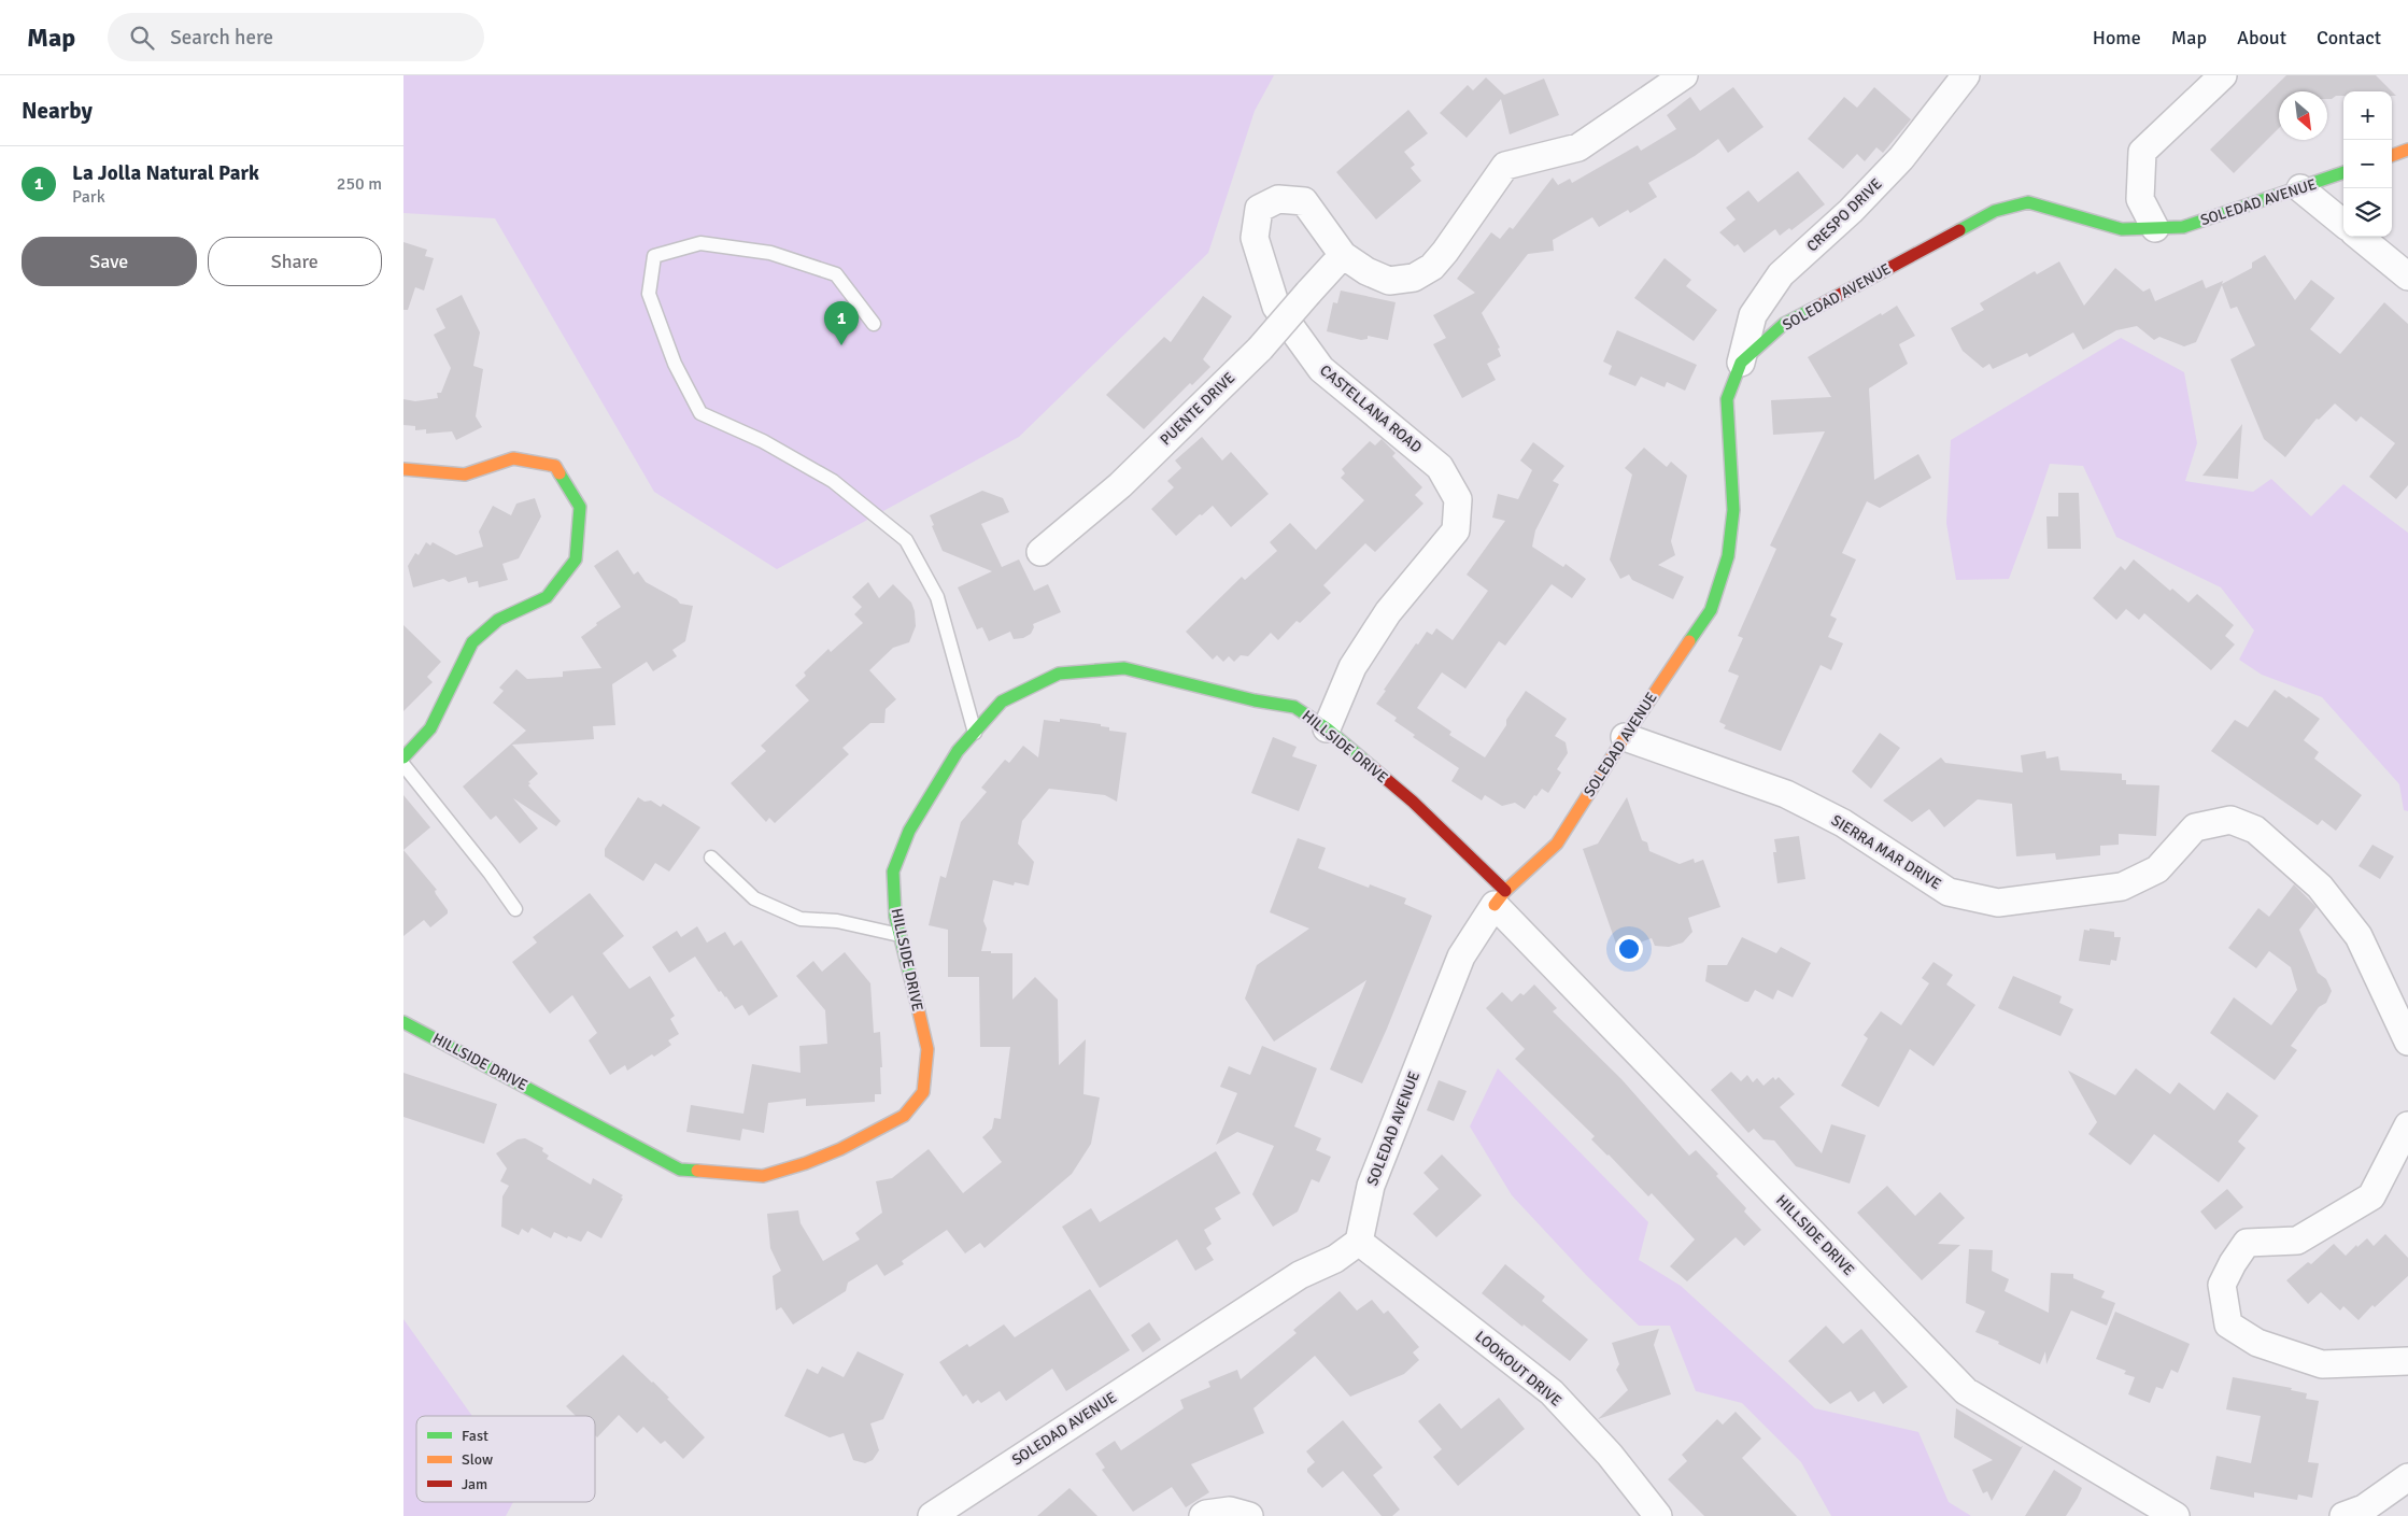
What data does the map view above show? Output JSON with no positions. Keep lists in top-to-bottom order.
{
  "streets": {
    "street": [
      "SOLEDAD AVENUE",
      "CRESPO DRIVE",
      "PUENTE DRIVE",
      "CASTELLANA ROAD",
      "HILLSIDE DRIVE",
      "SIERRA MAR DRIVE",
      "LOOKOUT DRIVE"
    ]
  },
  "crossings": [
    ["SOLEDAD AVENUE", "CRESPO DRIVE"],
    ["SOLEDAD AVENUE", "HILLSIDE DRIVE"],
    ["SOLEDAD AVENUE", "SIERRA MAR DRIVE"],
    ["SOLEDAD AVENUE", "LOOKOUT DRIVE"],
    ["PUENTE DRIVE", "CASTELLANA ROAD"],
    ["CASTELLANA ROAD", "HILLSIDE DRIVE"]
  ],
  "legend": ["Fast", "Slow", "Jam"],
  "north": "bottom right",
  "page": {
    "header": "Map",
    "search": "Search here",
    "nav": [
      "Home",
      "Map",
      "About",
      "Contact"
    ],
    "heading": "Nearby",
    "map_buttons": ["+", "−"],
    "list": [
      {
        "mark": "1",
        "name": "La Jolla Natural Park",
        "note": "Park",
        "value": "250 m"
      }
    ],
    "buttons": ["Save", "Share"],
    "pins": "1"
  }
}
